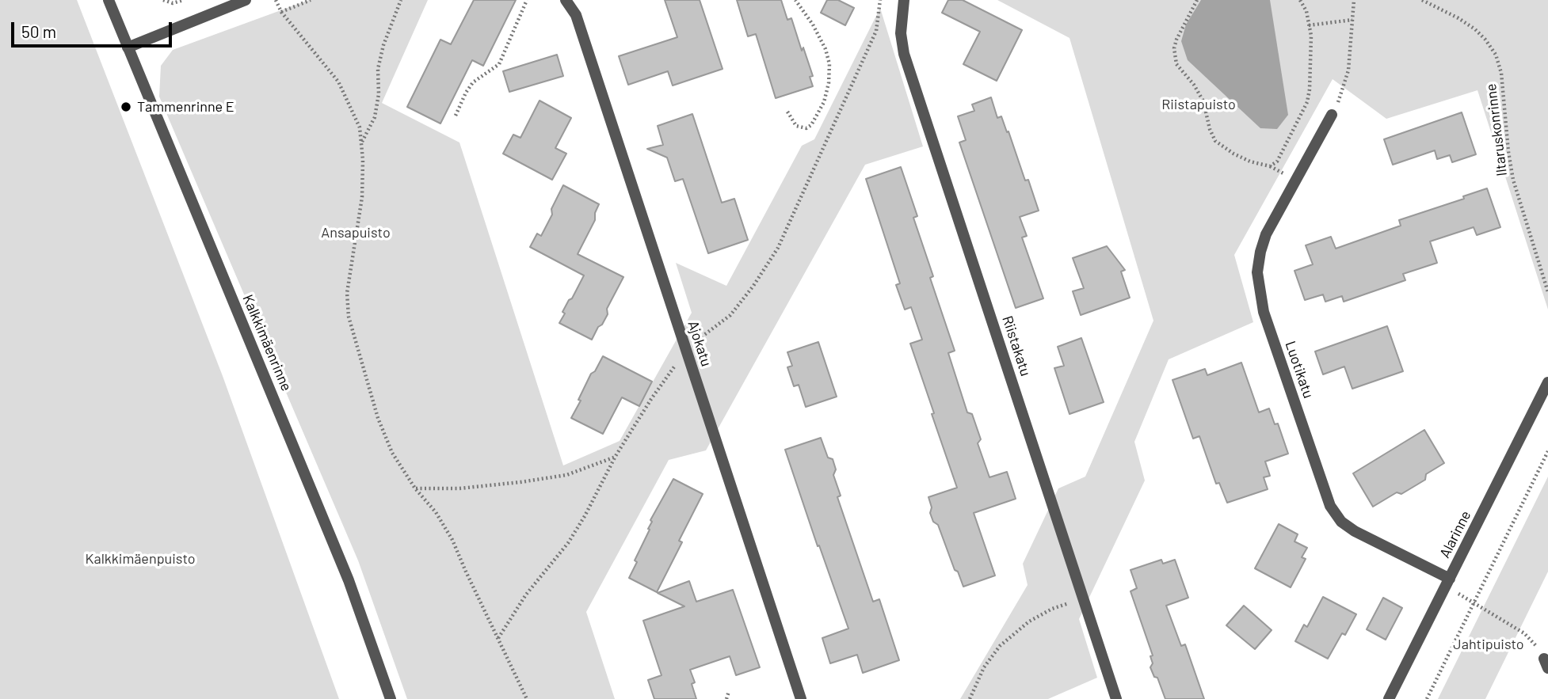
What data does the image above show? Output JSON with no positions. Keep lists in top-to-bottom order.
{
  "streets": {
    "street": [
      "Kalkkimäenrinne",
      "Ajokatu",
      "Riistakatu",
      "Luotikatu",
      "Alarinne"
    ],
    "path": ["Iltaruskonrinne"]
  },
  "crossings": [
    ["Luotikatu", "Alarinne"]
  ],
  "parks": [
    "Riistapuisto",
    "Ansapuisto",
    "Kalkkimäenpuisto",
    "Jahtipuisto"
  ],
  "places": ["Tammenrinne E"],
  "scale_bar": "50 m"
}
